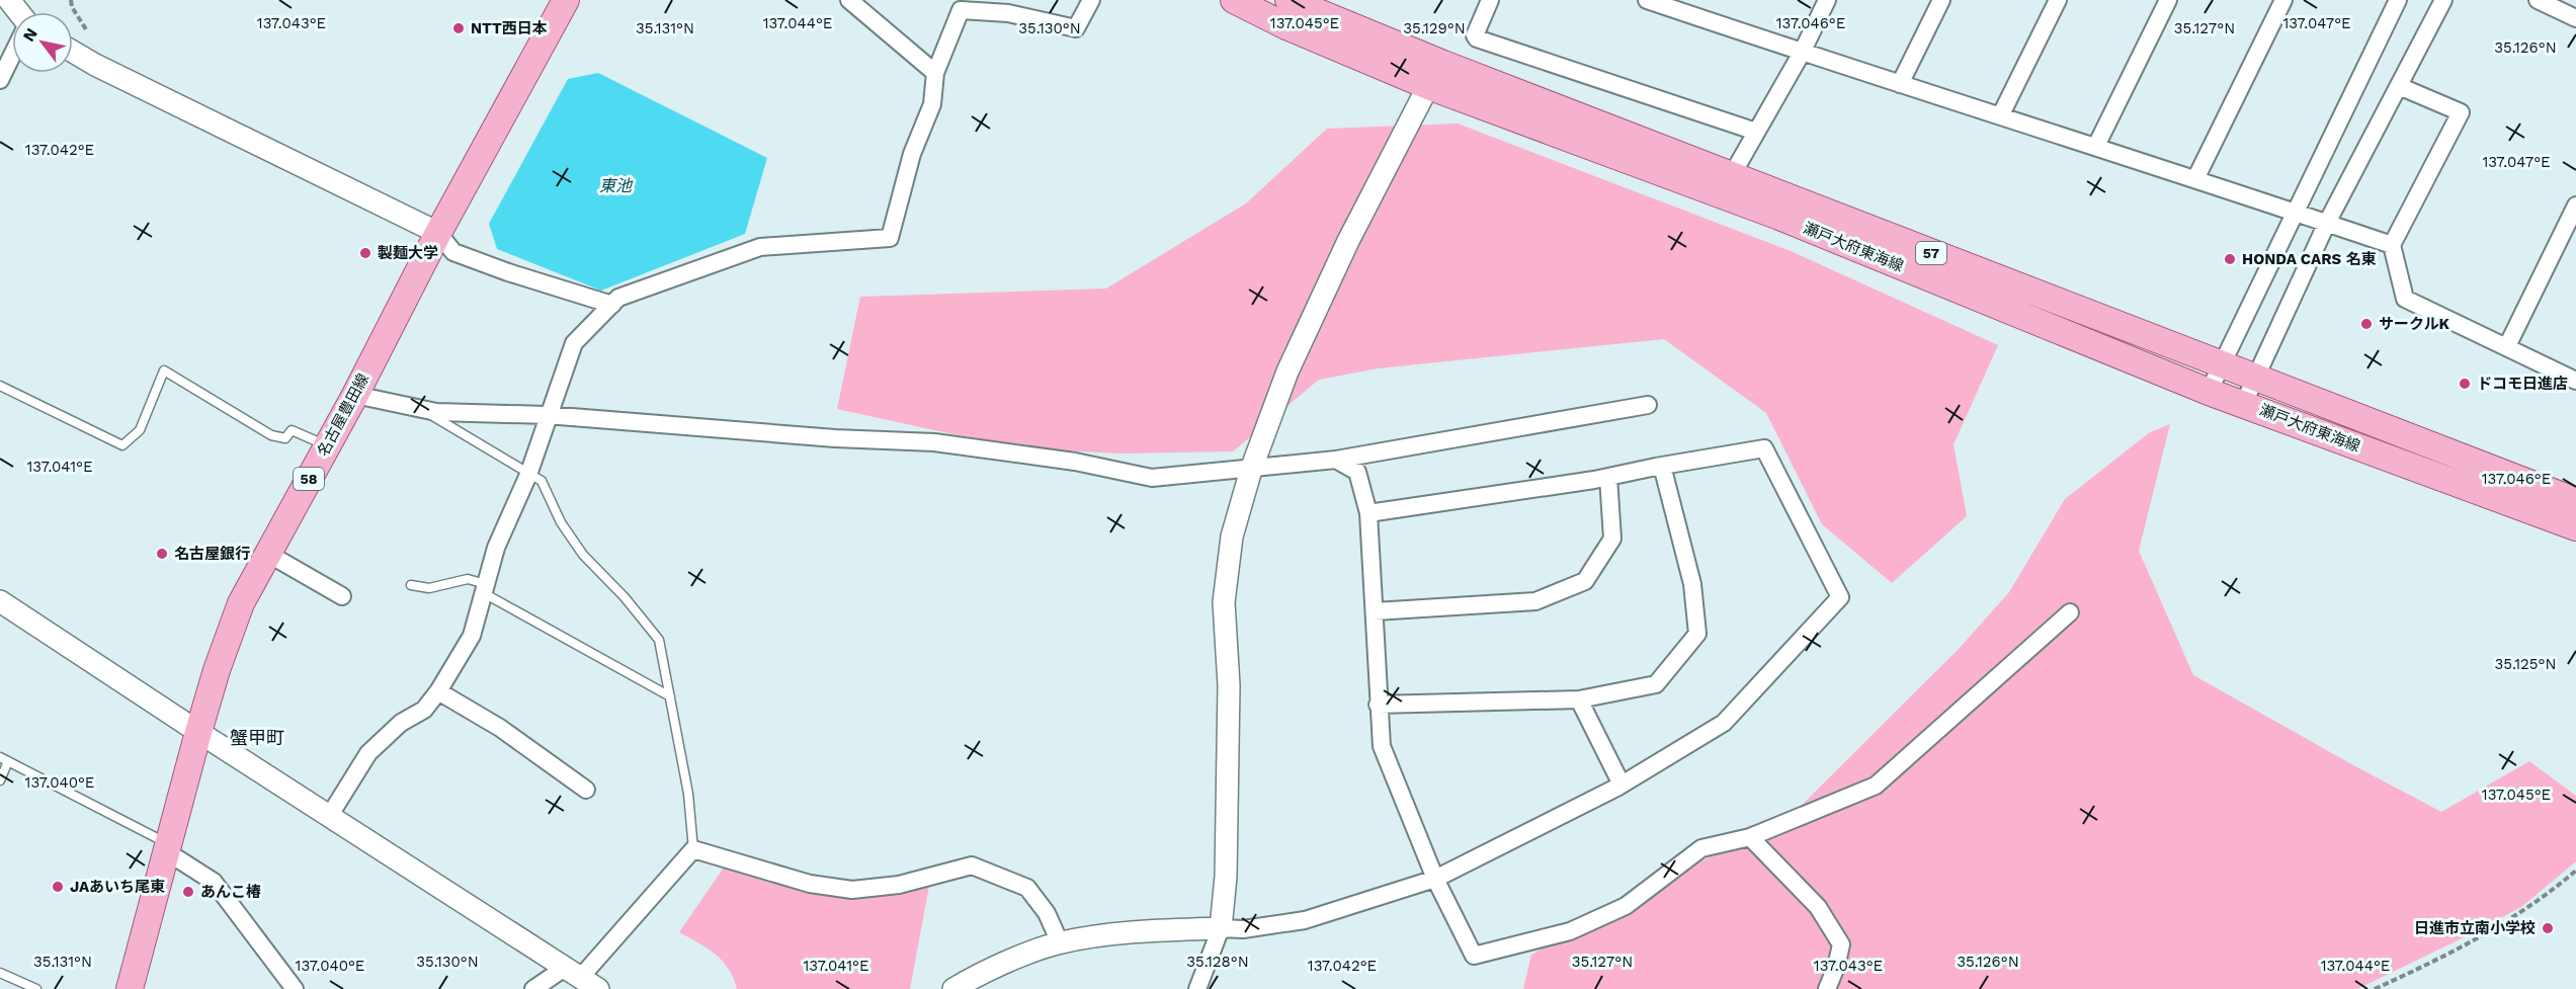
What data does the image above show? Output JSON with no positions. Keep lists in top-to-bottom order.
{
  "streets": {
    "main road": [
      "瀬戸大府東海線",
      "57",
      "名古屋豊田線",
      "58"
    ]
  },
  "districts": ["蟹甲町"],
  "water": ["東池"],
  "places": [
    "NTT西日本",
    "製麺大学",
    "HONDA CARS 名東",
    "サークルK",
    "ドコモ日進店",
    "名古屋銀行",
    "JAあいち尾東",
    "あんこ椿",
    "日進市立南小学校"
  ],
  "north": "top left",
  "coordinates": [
    "137.045°E",
    "137.046°E",
    "137.043°E",
    "137.044°E",
    "137.047°E",
    "35.131°N",
    "35.130°N",
    "35.129°N",
    "35.127°N",
    "35.126°N",
    "137.042°E",
    "137.041°E",
    "35.125°N",
    "137.040°E",
    "35.128°N"
  ]
}
